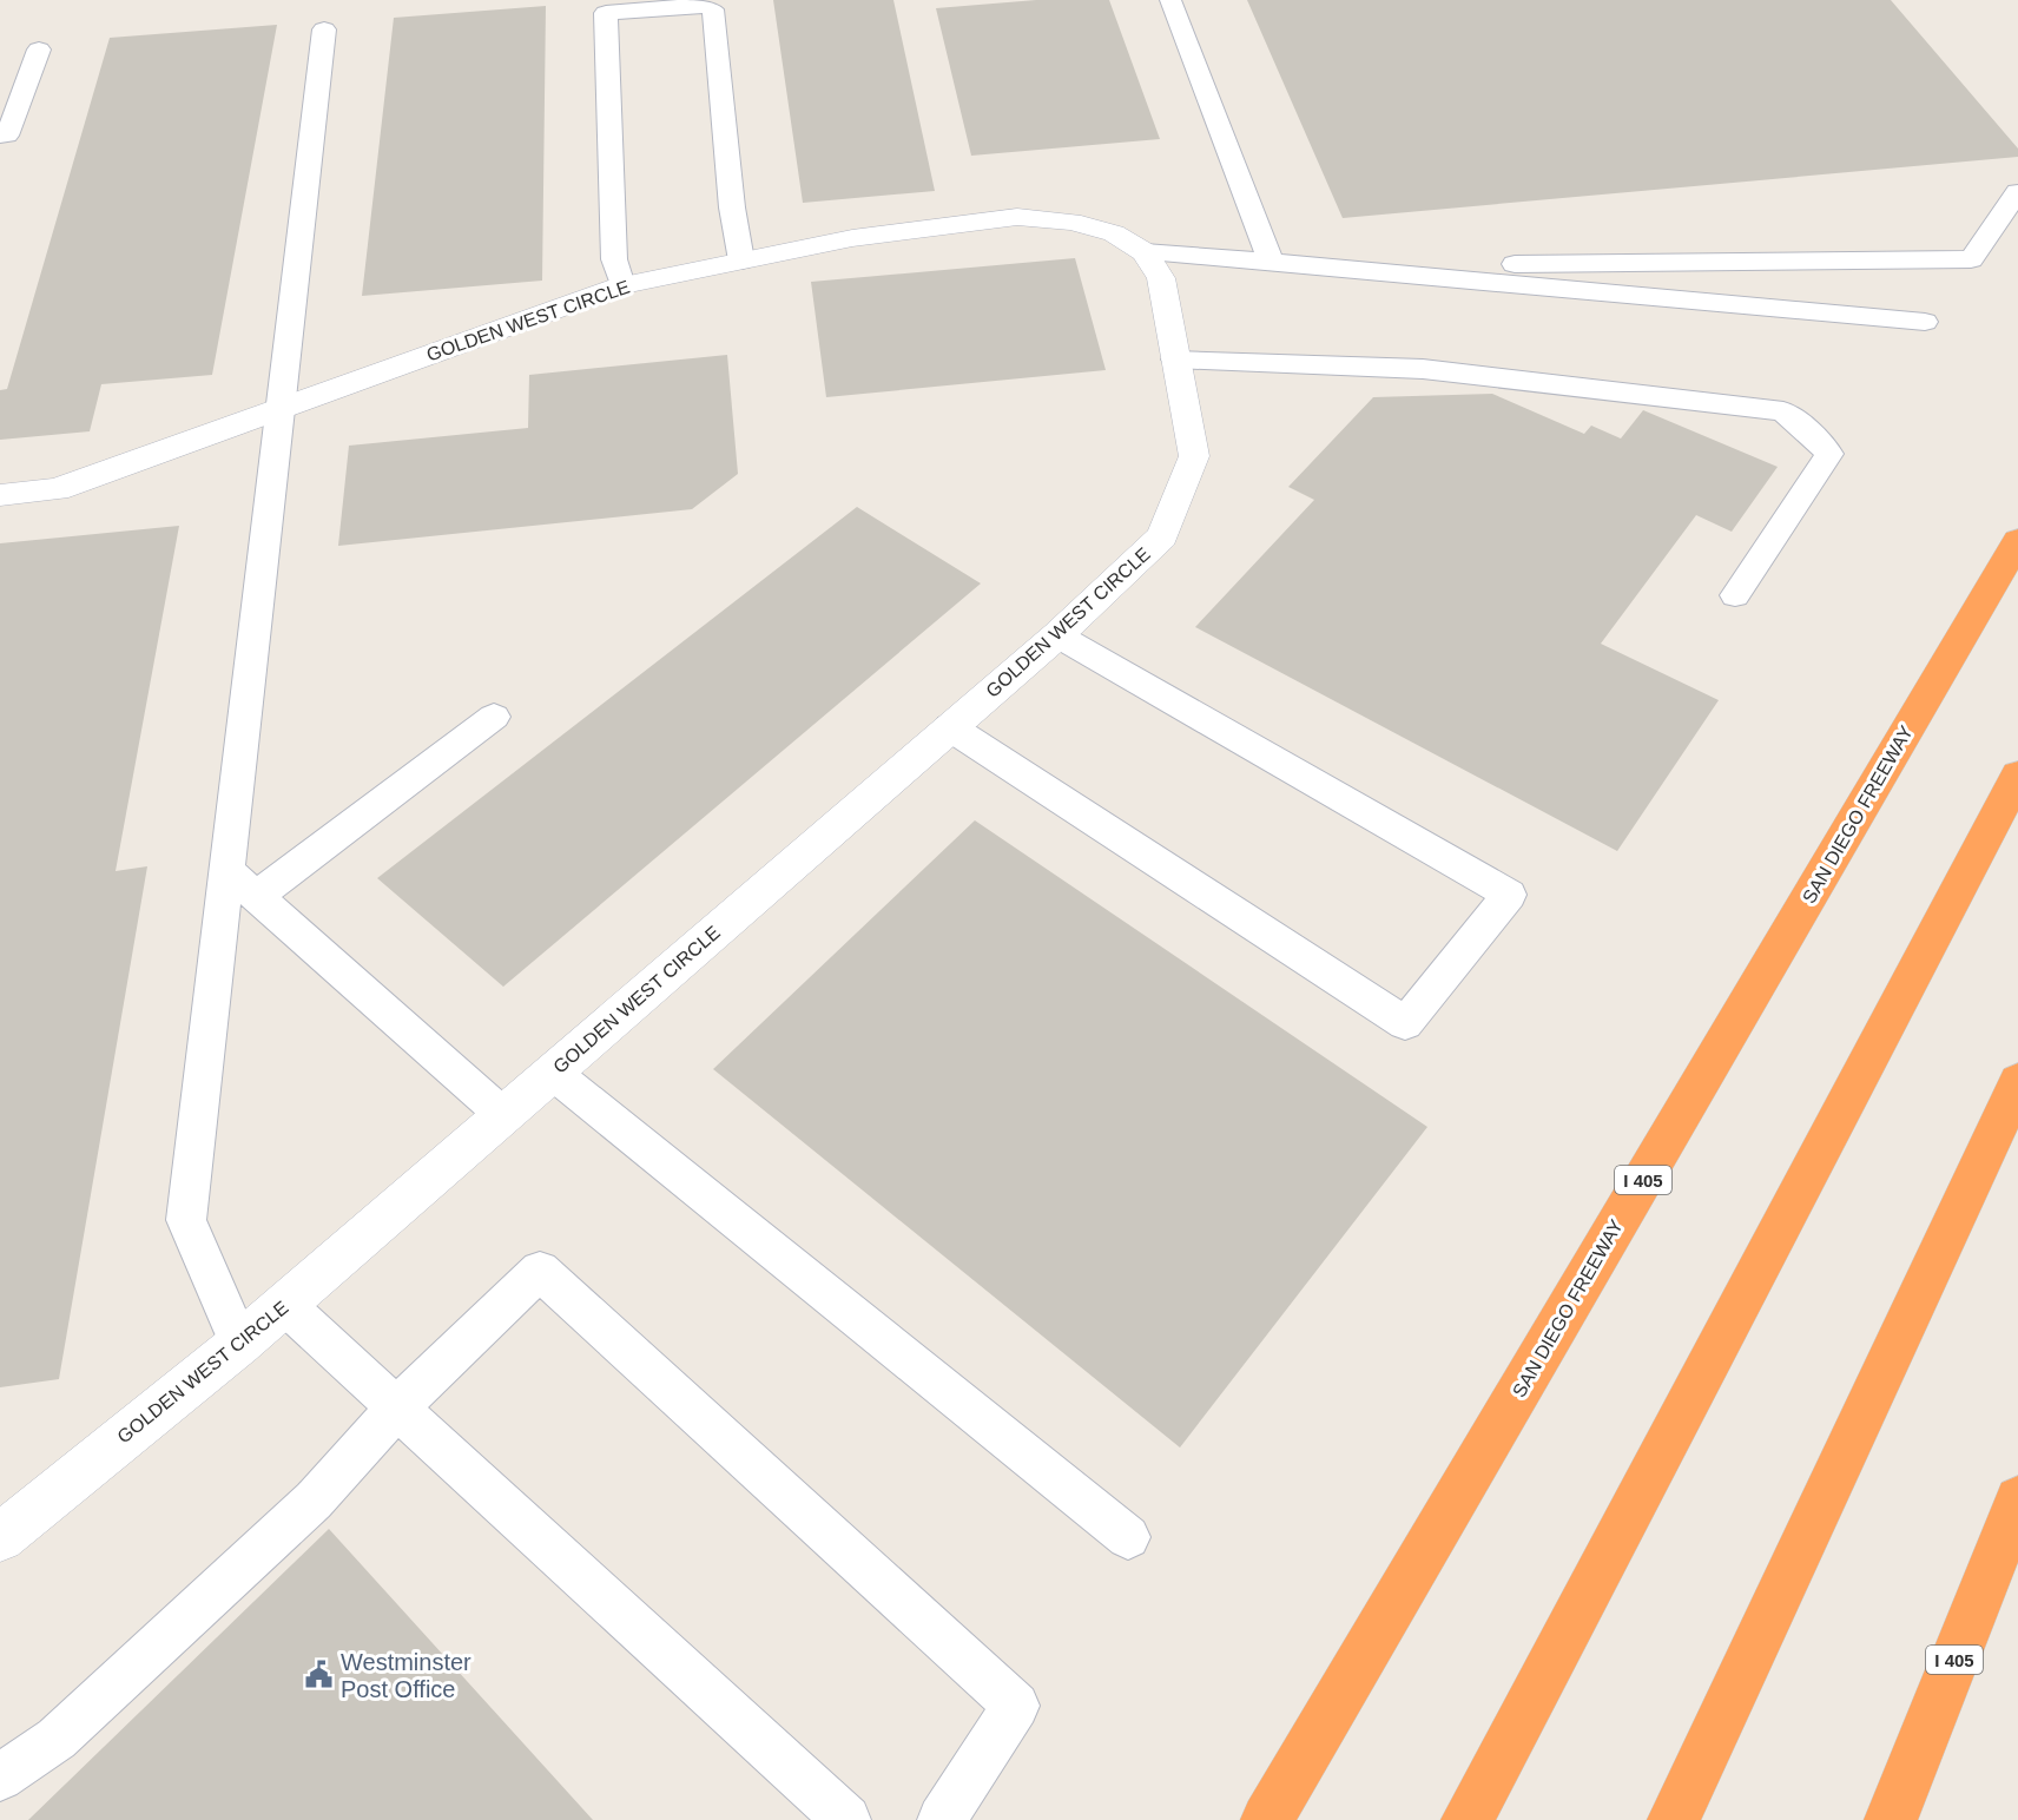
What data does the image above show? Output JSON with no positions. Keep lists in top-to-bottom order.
{
  "streets": {
    "highway": ["SAN DIEGO FREEWAY", "I 405"],
    "street": ["GOLDEN WEST CIRCLE"]
  },
  "places": {
    "public building": ["Westminster Post Office"]
  }
}
